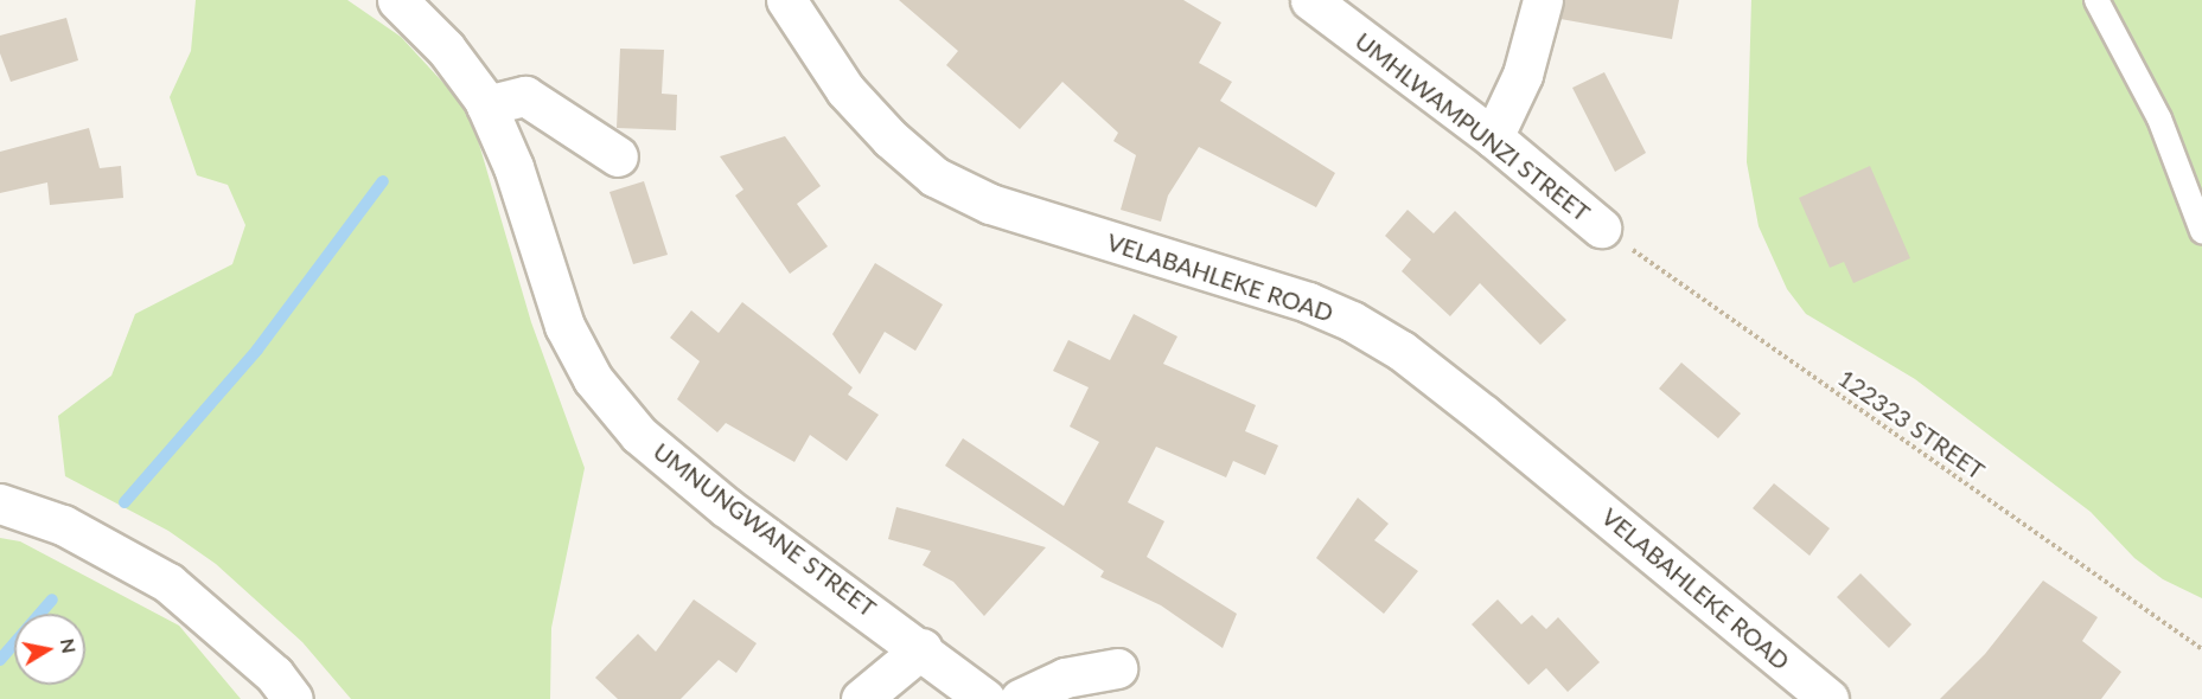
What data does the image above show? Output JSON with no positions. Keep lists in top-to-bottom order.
{
  "streets": {
    "street": ["UMHLWAMPUNZI STREET", "VELABAHLEKE ROAD", "UMNUNGWANE STREET"],
    "path": ["122323 STREET"]
  },
  "crossings": [
    ["UMHLWAMPUNZI STREET", "122323 STREET"]
  ],
  "north": "right"
}
